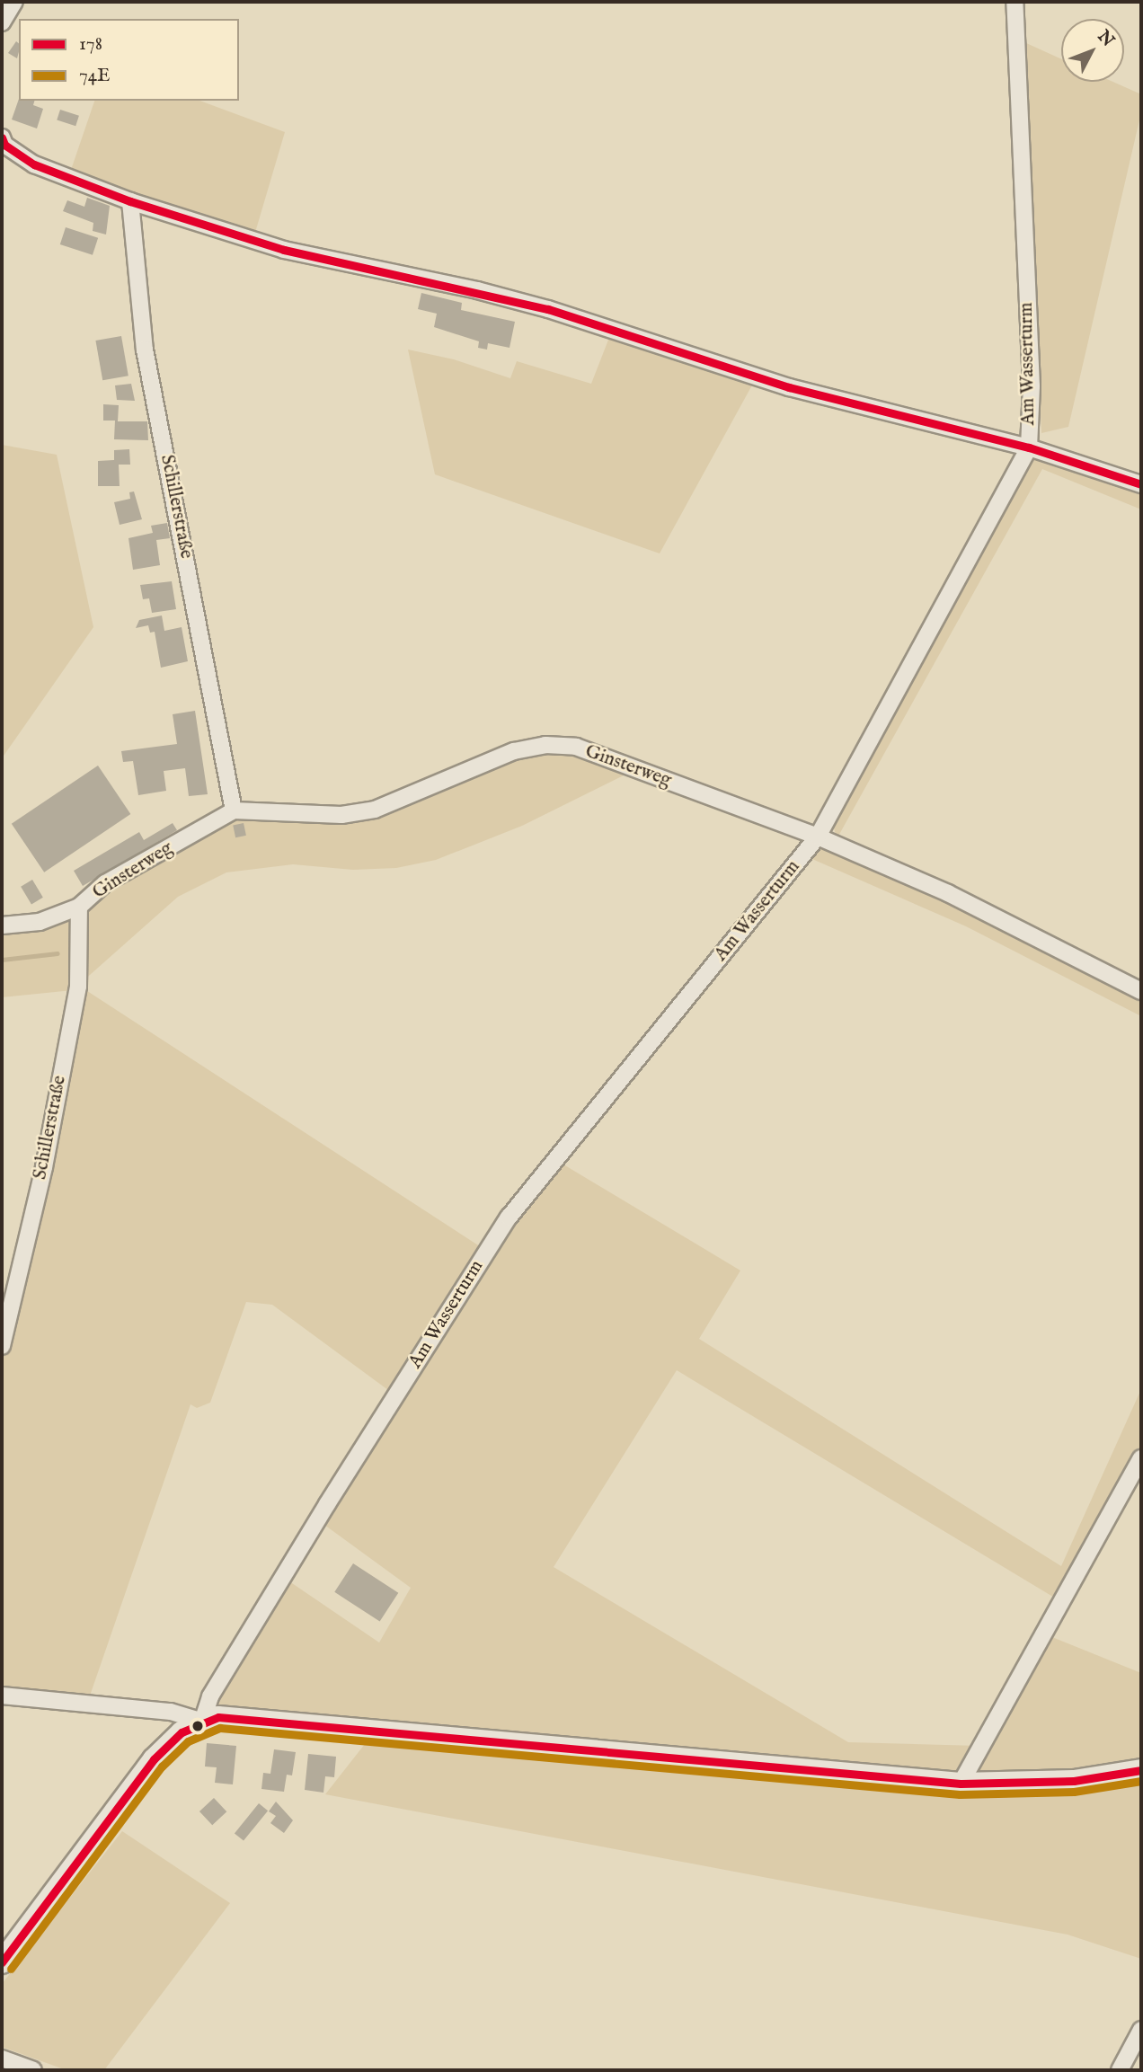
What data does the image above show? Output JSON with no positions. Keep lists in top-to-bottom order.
{
  "streets": {
    "street": ["Am Wasserturm", "Schillerstraße", "Ginsterweg"]
  },
  "crossings": [
    ["Am Wasserturm", "Ginsterweg"],
    ["Schillerstraße", "Ginsterweg"]
  ],
  "lines": ["transit line 178", "transit line 74E"],
  "legend": ["178", "74E"],
  "north": "top right"
}
